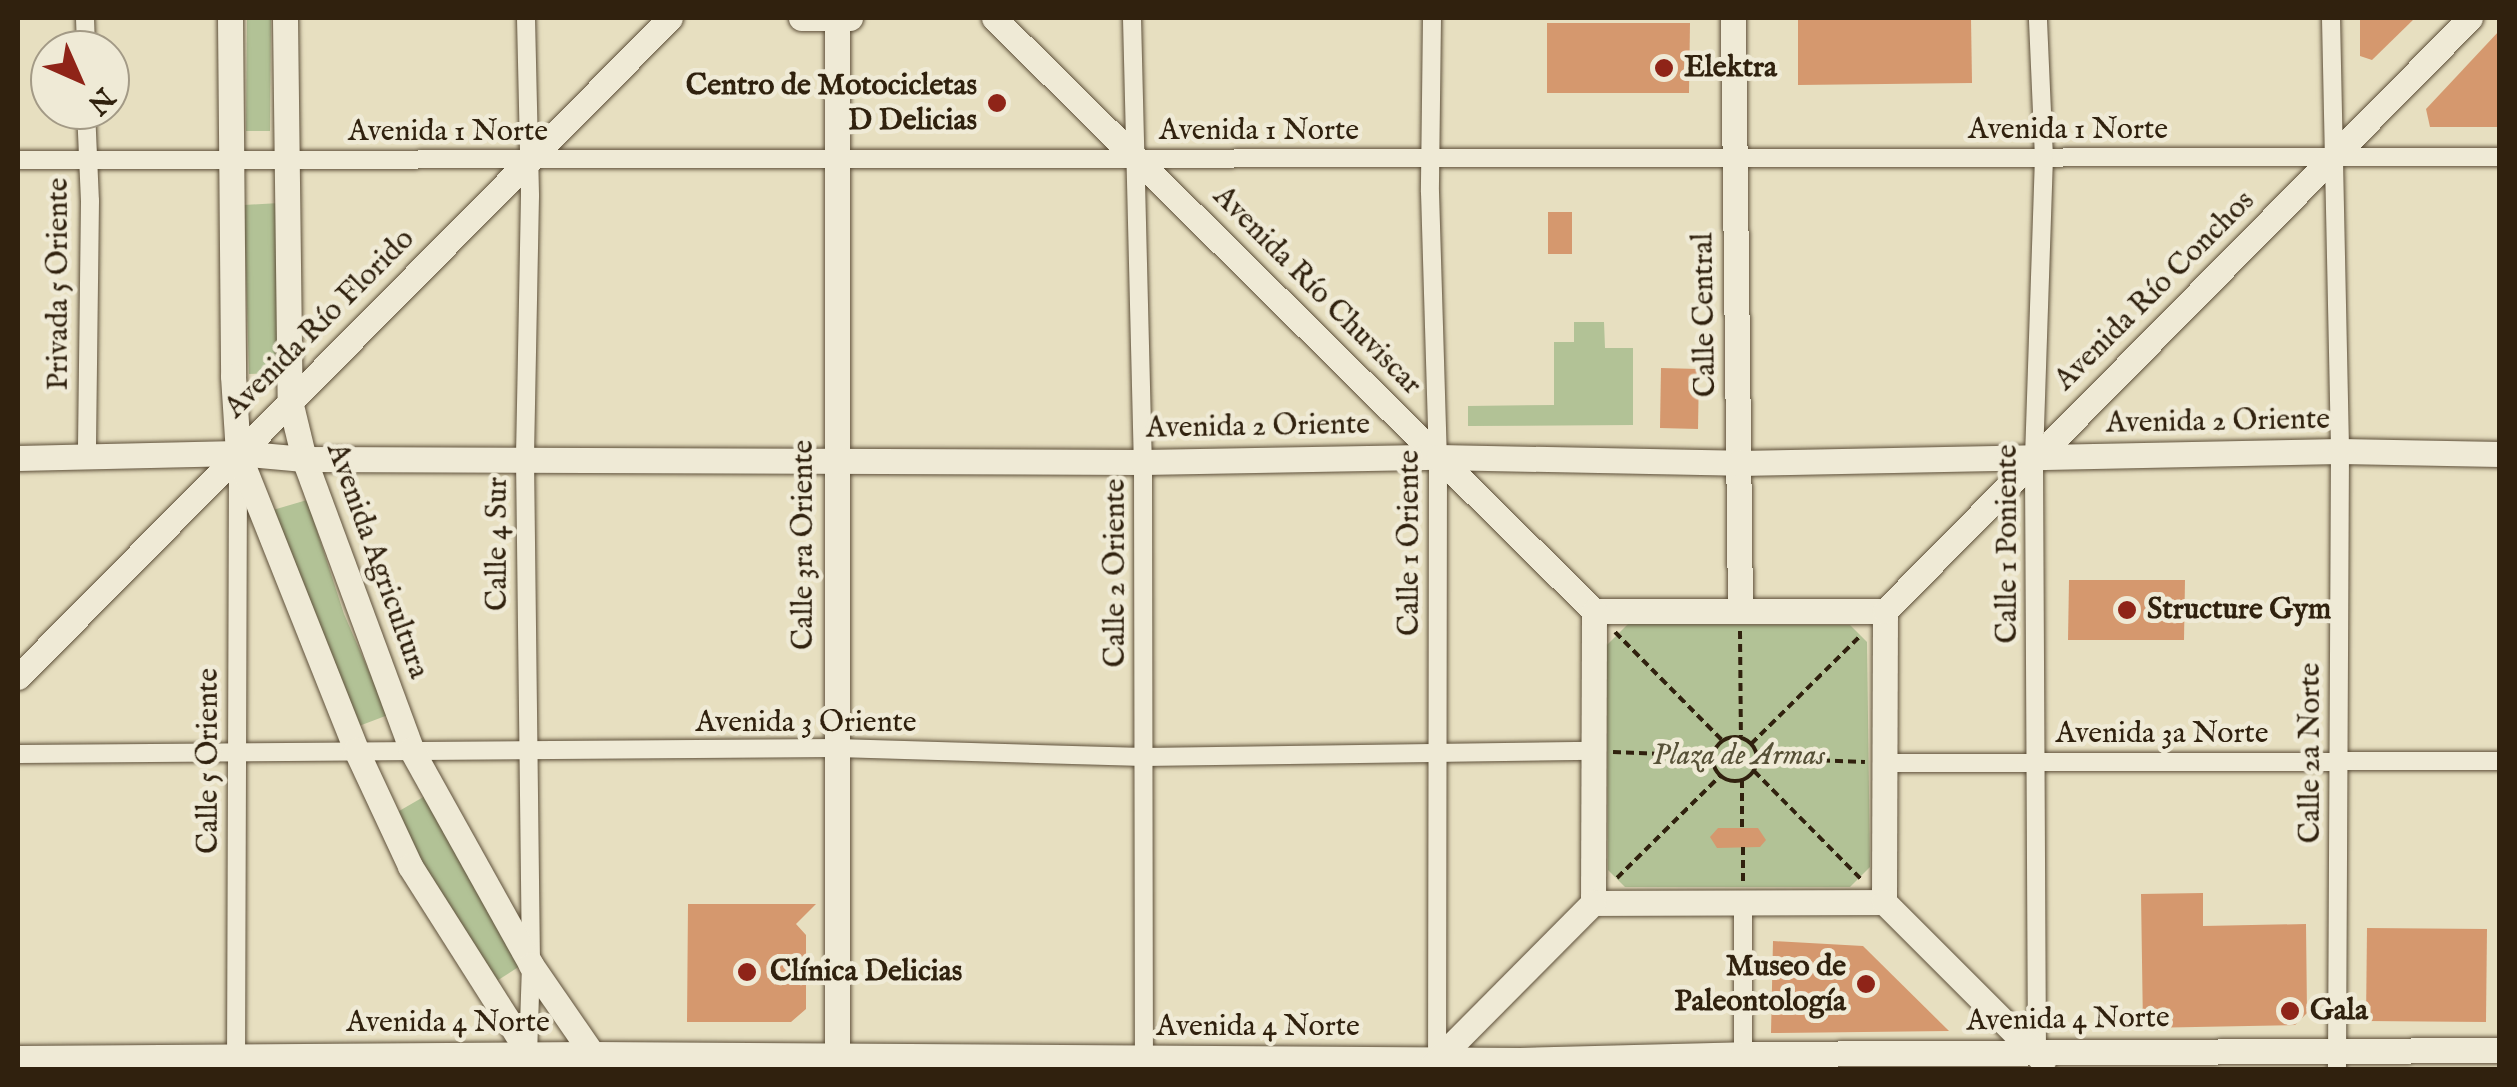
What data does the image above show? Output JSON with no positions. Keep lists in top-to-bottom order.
{
  "streets": {
    "main road": [
      "Avenida Río Chuviscar",
      "Avenida Río Conchos",
      "Calle Central",
      "Avenida Río Florido",
      "Avenida 2 Oriente",
      "Calle 3ra Oriente",
      "Avenida Agricultura",
      "Avenida 4 Norte"
    ],
    "street": [
      "Avenida 1 Norte",
      "Privada 5 Oriente",
      "Calle 1 Oriente",
      "Calle 4 Sur",
      "Calle 1 Poniente",
      "Calle 2 Oriente",
      "Avenida 3 Oriente",
      "Avenida 3a Norte",
      "Calle 2a Norte",
      "Calle 5 Oriente"
    ]
  },
  "crossings": [
    ["Avenida 1 Norte", "Privada 5 Oriente"],
    ["Avenida 1 Norte", "Avenida Río Chuviscar"],
    ["Avenida 1 Norte", "Avenida Río Conchos"],
    ["Avenida 1 Norte", "Calle Central"],
    ["Avenida 1 Norte", "Avenida Río Florido"],
    ["Avenida 1 Norte", "Calle 1 Oriente"],
    ["Avenida 1 Norte", "Calle 4 Sur"],
    ["Avenida 1 Norte", "Calle 1 Poniente"],
    ["Avenida 1 Norte", "Calle 3ra Oriente"],
    ["Avenida 1 Norte", "Avenida Agricultura"],
    ["Avenida 1 Norte", "Calle 2 Oriente"],
    ["Avenida 1 Norte", "Calle 2a Norte"],
    ["Privada 5 Oriente", "Avenida 2 Oriente"],
    ["Avenida Río Chuviscar", "Avenida 2 Oriente"],
    ["Avenida Río Chuviscar", "Calle 1 Oriente"],
    ["Avenida Río Chuviscar", "Calle 2 Oriente"],
    ["Avenida Río Conchos", "Avenida 2 Oriente"],
    ["Avenida Río Conchos", "Calle 1 Poniente"],
    ["Avenida Río Conchos", "Calle 2a Norte"],
    ["Calle Central", "Avenida 2 Oriente"],
    ["Avenida Río Florido", "Avenida 2 Oriente"],
    ["Avenida Río Florido", "Calle 4 Sur"],
    ["Avenida Río Florido", "Avenida Agricultura"],
    ["Avenida Río Florido", "Calle 5 Oriente"],
    ["Avenida 2 Oriente", "Calle 1 Oriente"],
    ["Avenida 2 Oriente", "Calle 4 Sur"],
    ["Avenida 2 Oriente", "Calle 1 Poniente"],
    ["Avenida 2 Oriente", "Calle 3ra Oriente"],
    ["Avenida 2 Oriente", "Avenida Agricultura"],
    ["Avenida 2 Oriente", "Calle 2 Oriente"],
    ["Avenida 2 Oriente", "Calle 2a Norte"],
    ["Avenida 2 Oriente", "Calle 5 Oriente"],
    ["Calle 1 Oriente", "Avenida 3 Oriente"],
    ["Calle 1 Oriente", "Avenida 4 Norte"],
    ["Calle 4 Sur", "Avenida Agricultura"],
    ["Calle 4 Sur", "Avenida 3 Oriente"],
    ["Calle 4 Sur", "Avenida 4 Norte"],
    ["Calle 1 Poniente", "Avenida 3a Norte"],
    ["Calle 1 Poniente", "Avenida 4 Norte"],
    ["Calle 3ra Oriente", "Avenida 3 Oriente"],
    ["Calle 3ra Oriente", "Avenida 4 Norte"],
    ["Avenida Agricultura", "Avenida 3 Oriente"],
    ["Avenida Agricultura", "Avenida 4 Norte"],
    ["Calle 2 Oriente", "Avenida 3 Oriente"],
    ["Calle 2 Oriente", "Avenida 4 Norte"],
    ["Avenida 3 Oriente", "Calle 5 Oriente"],
    ["Avenida 3a Norte", "Calle 2a Norte"],
    ["Calle 2a Norte", "Avenida 4 Norte"],
    ["Calle 5 Oriente", "Avenida 4 Norte"]
  ],
  "parks": ["Plaza de Armas"],
  "places": [
    "Elektra",
    "Centro de Motocicletas D Delicias",
    "Structure Gym",
    "Clínica Delicias",
    "Museo de Paleontología",
    "Gala"
  ],
  "north": "bottom right"
}
